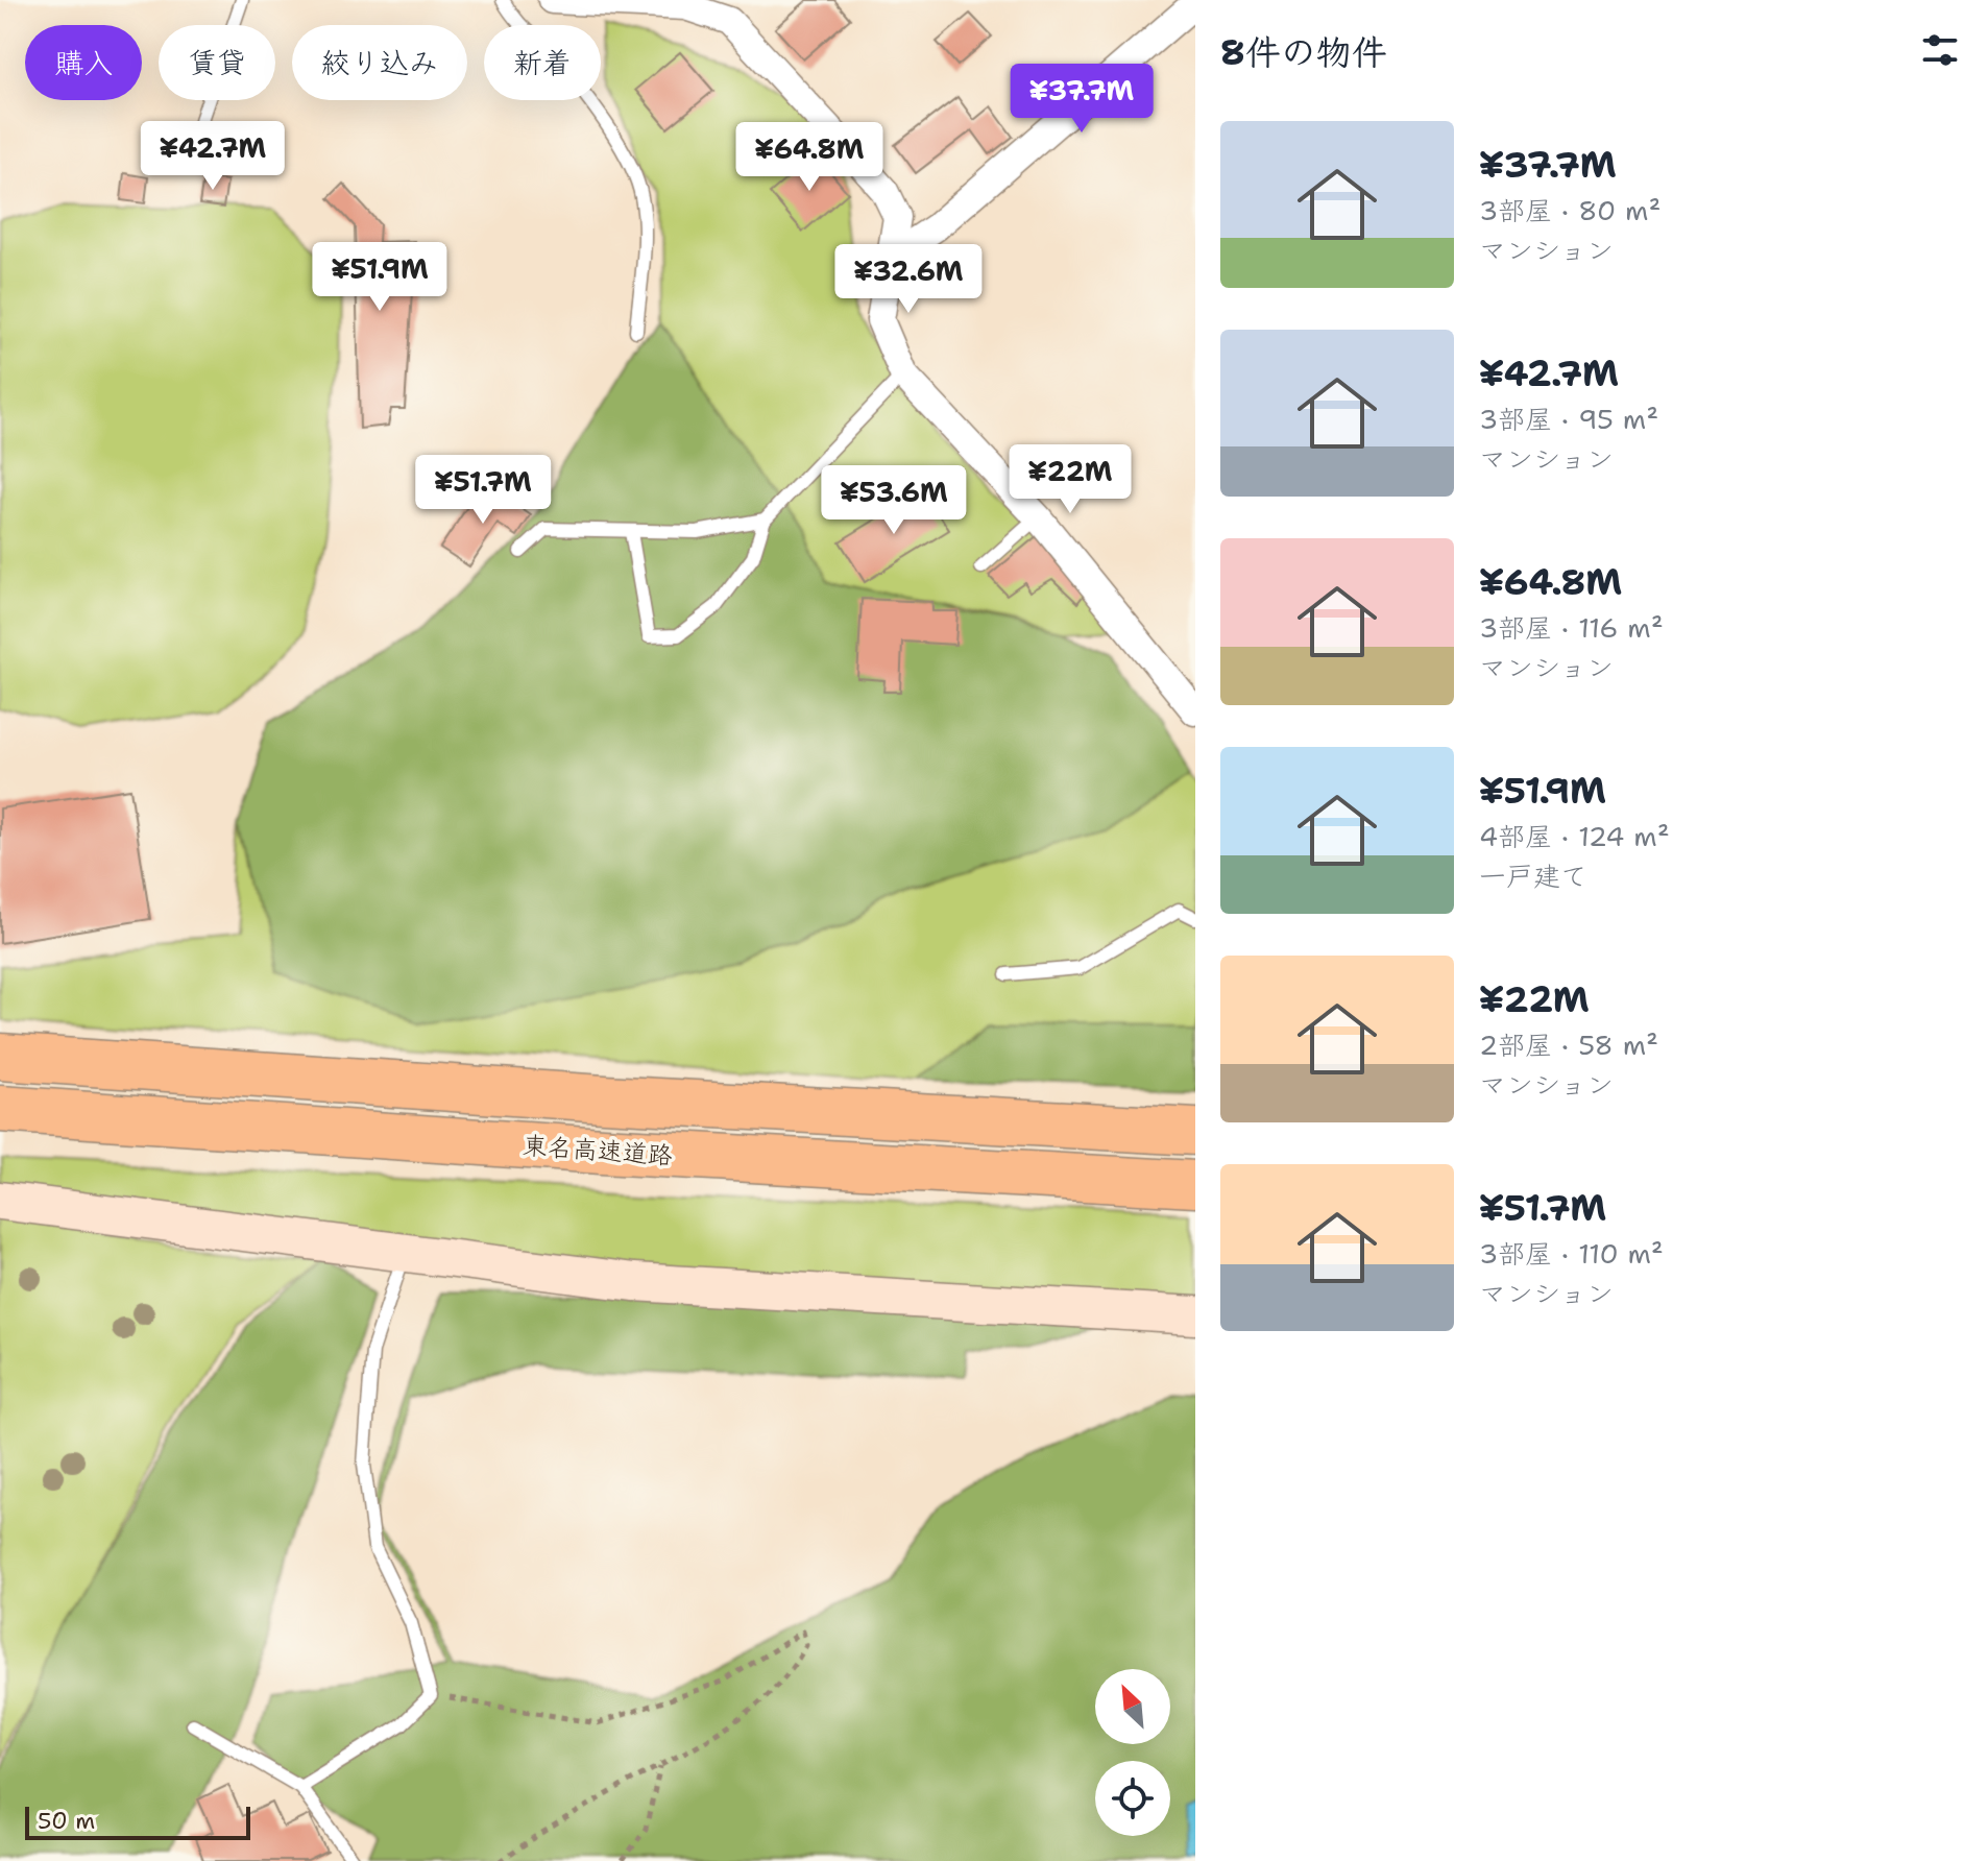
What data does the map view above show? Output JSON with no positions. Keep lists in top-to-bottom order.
{
  "streets": {
    "highway": ["東名高速道路"]
  },
  "scale_bar": "50 m",
  "north": "top left",
  "page": {
    "heading": "8件の物件",
    "chip": [
      "購入",
      "賃貸",
      "絞り込み",
      "新着"
    ],
    "price": [
      "¥37.7M",
      "¥42.7M",
      "¥64.8M",
      "¥51.9M",
      "¥32.6M",
      "¥22M",
      "¥51.7M",
      "¥53.6M"
    ],
    "list": [
      {
        "name": "¥37.7M",
        "note": "3部屋 · 80 m² · マンション"
      },
      {
        "name": "¥42.7M",
        "note": "3部屋 · 95 m² · マンション"
      },
      {
        "name": "¥64.8M",
        "note": "3部屋 · 116 m² · マンション"
      },
      {
        "name": "¥51.9M",
        "note": "4部屋 · 124 m² · 一戸建て"
      },
      {
        "name": "¥22M",
        "note": "2部屋 · 58 m² · マンション"
      },
      {
        "name": "¥51.7M",
        "note": "3部屋 · 110 m² · マンション"
      }
    ],
    "scale": "50 m"
  }
}
